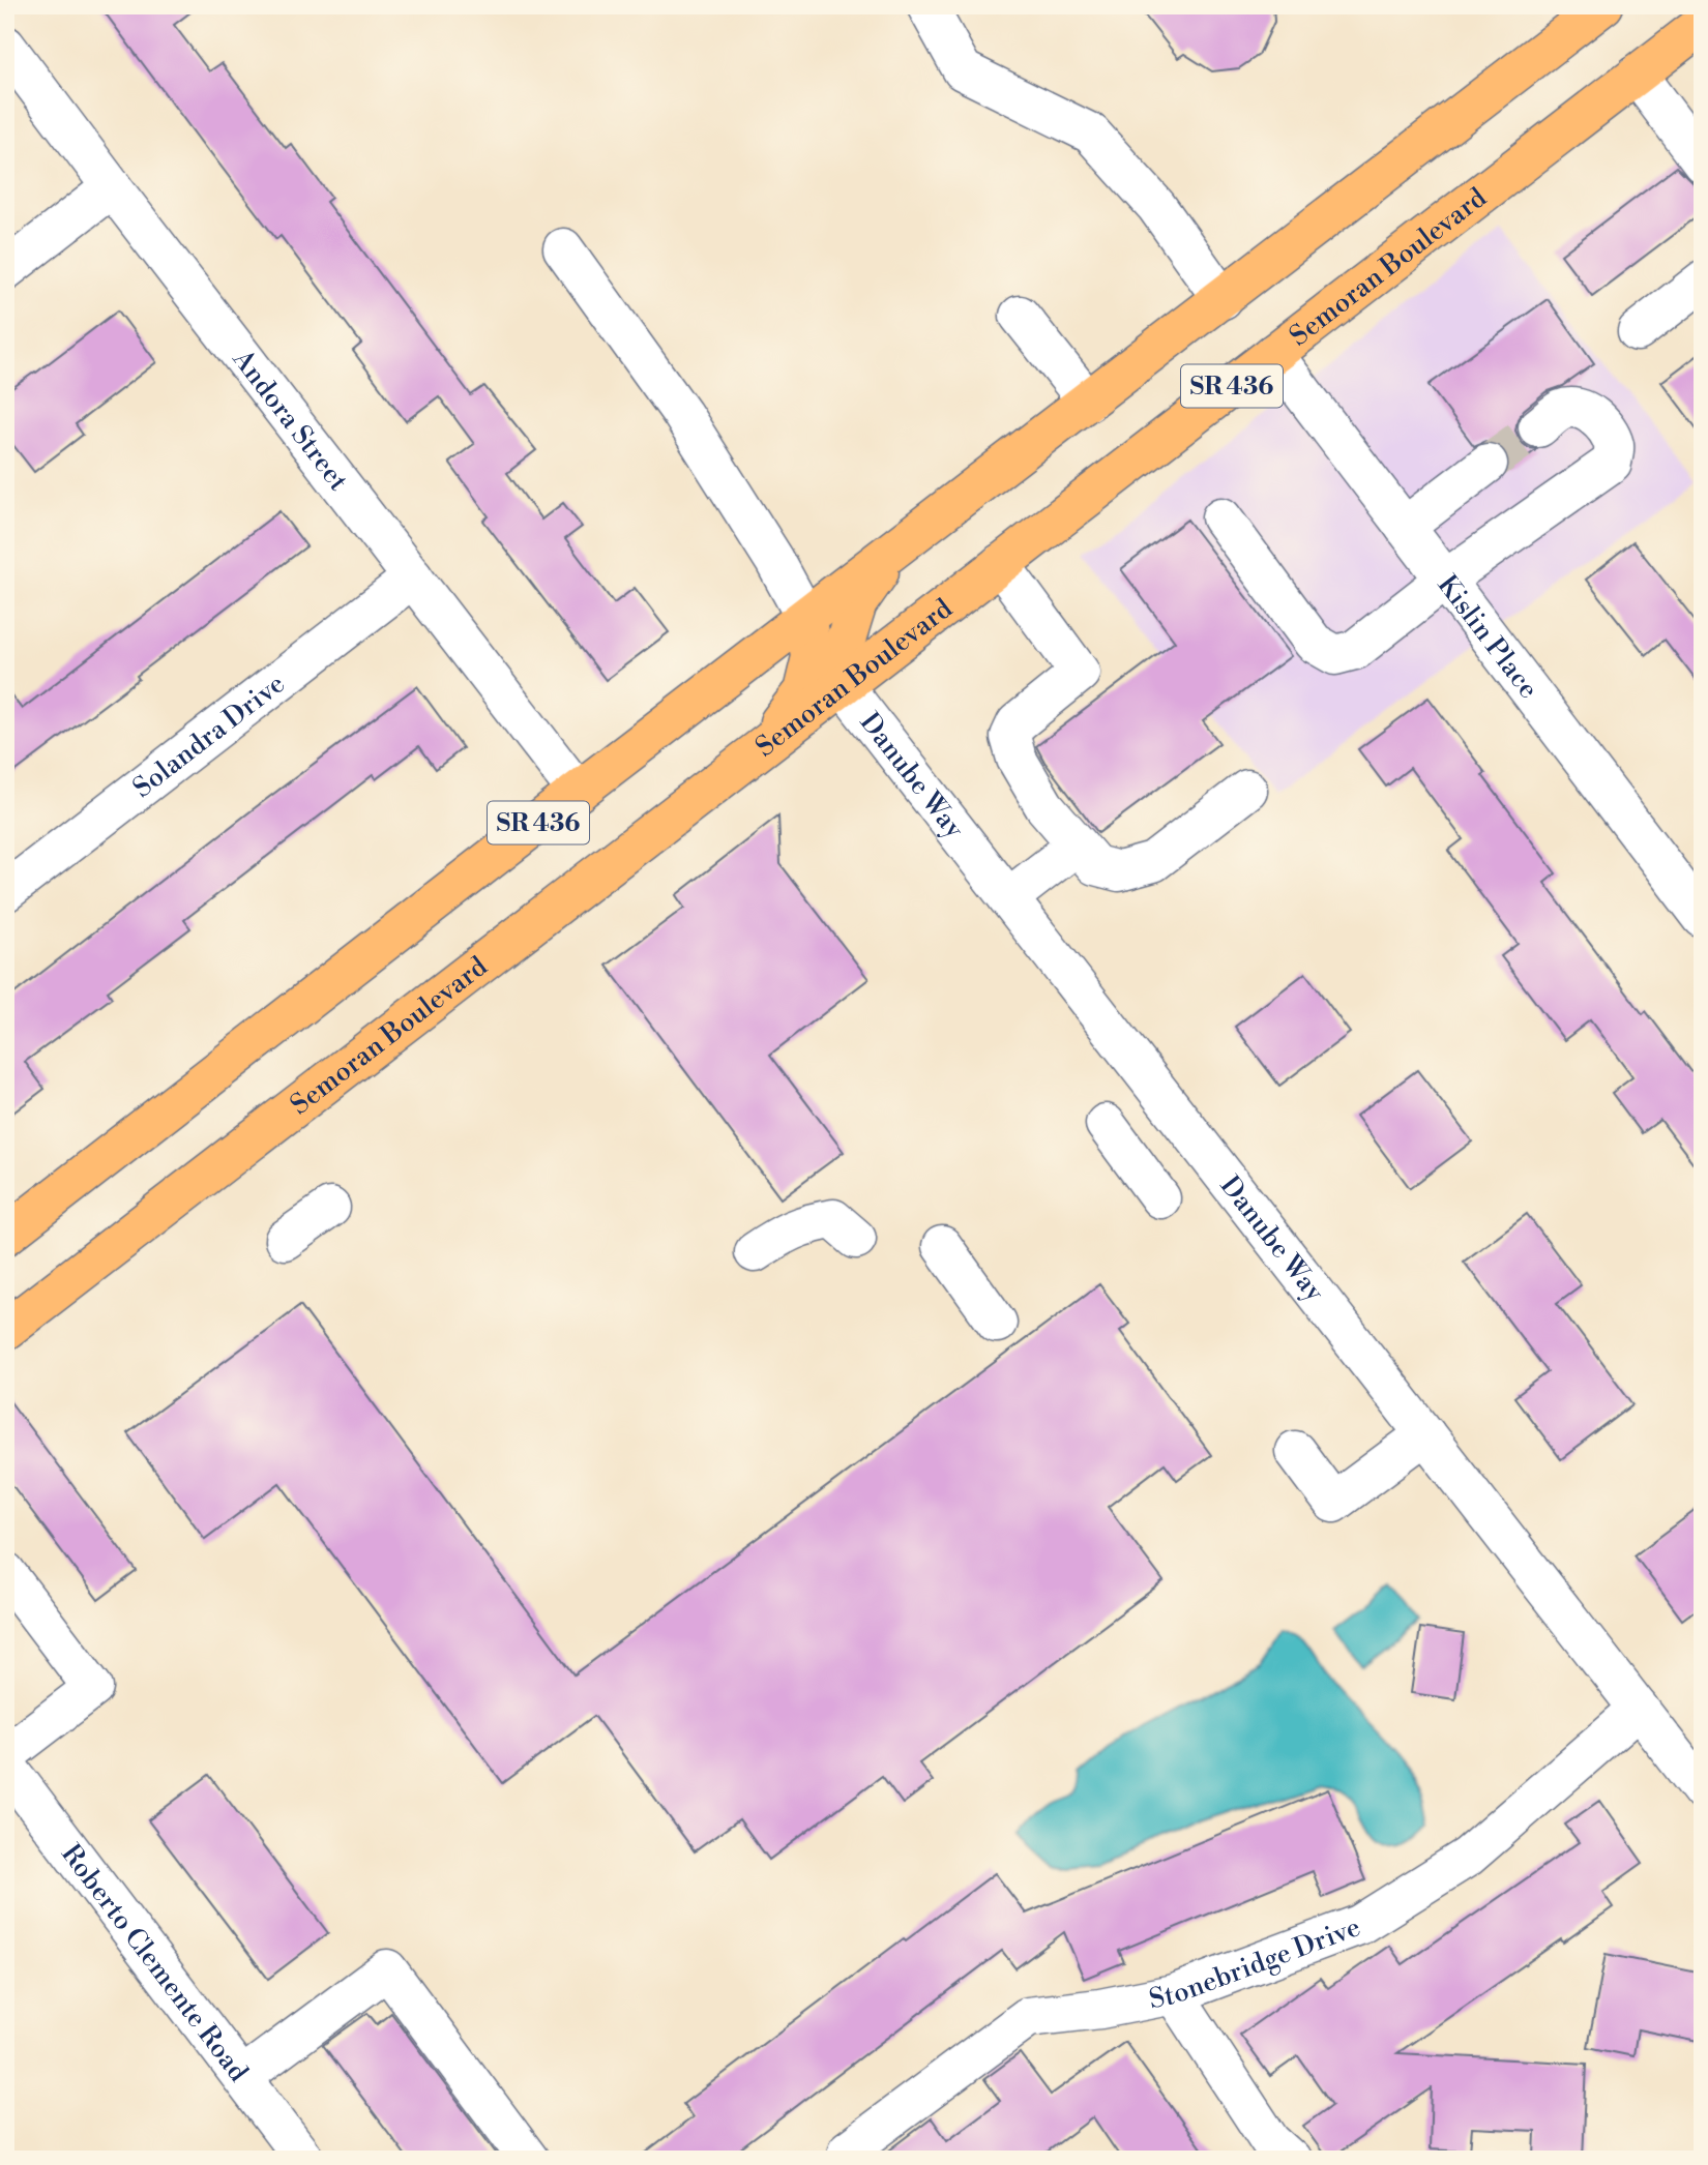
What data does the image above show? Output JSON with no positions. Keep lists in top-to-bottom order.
{
  "streets": {
    "main road": ["Semoran Boulevard", "SR 436"],
    "street": [
      "Andora Street",
      "Kislin Place",
      "Solandra Drive",
      "Danube Way",
      "Stonebridge Drive",
      "Roberto Clemente Road"
    ]
  },
  "crossings": [
    ["Semoran Boulevard", "Kislin Place"],
    ["Semoran Boulevard", "Danube Way"],
    ["SR 436", "Andora Street"],
    ["Andora Street", "Solandra Drive"],
    ["Danube Way", "Stonebridge Drive"]
  ]
}
